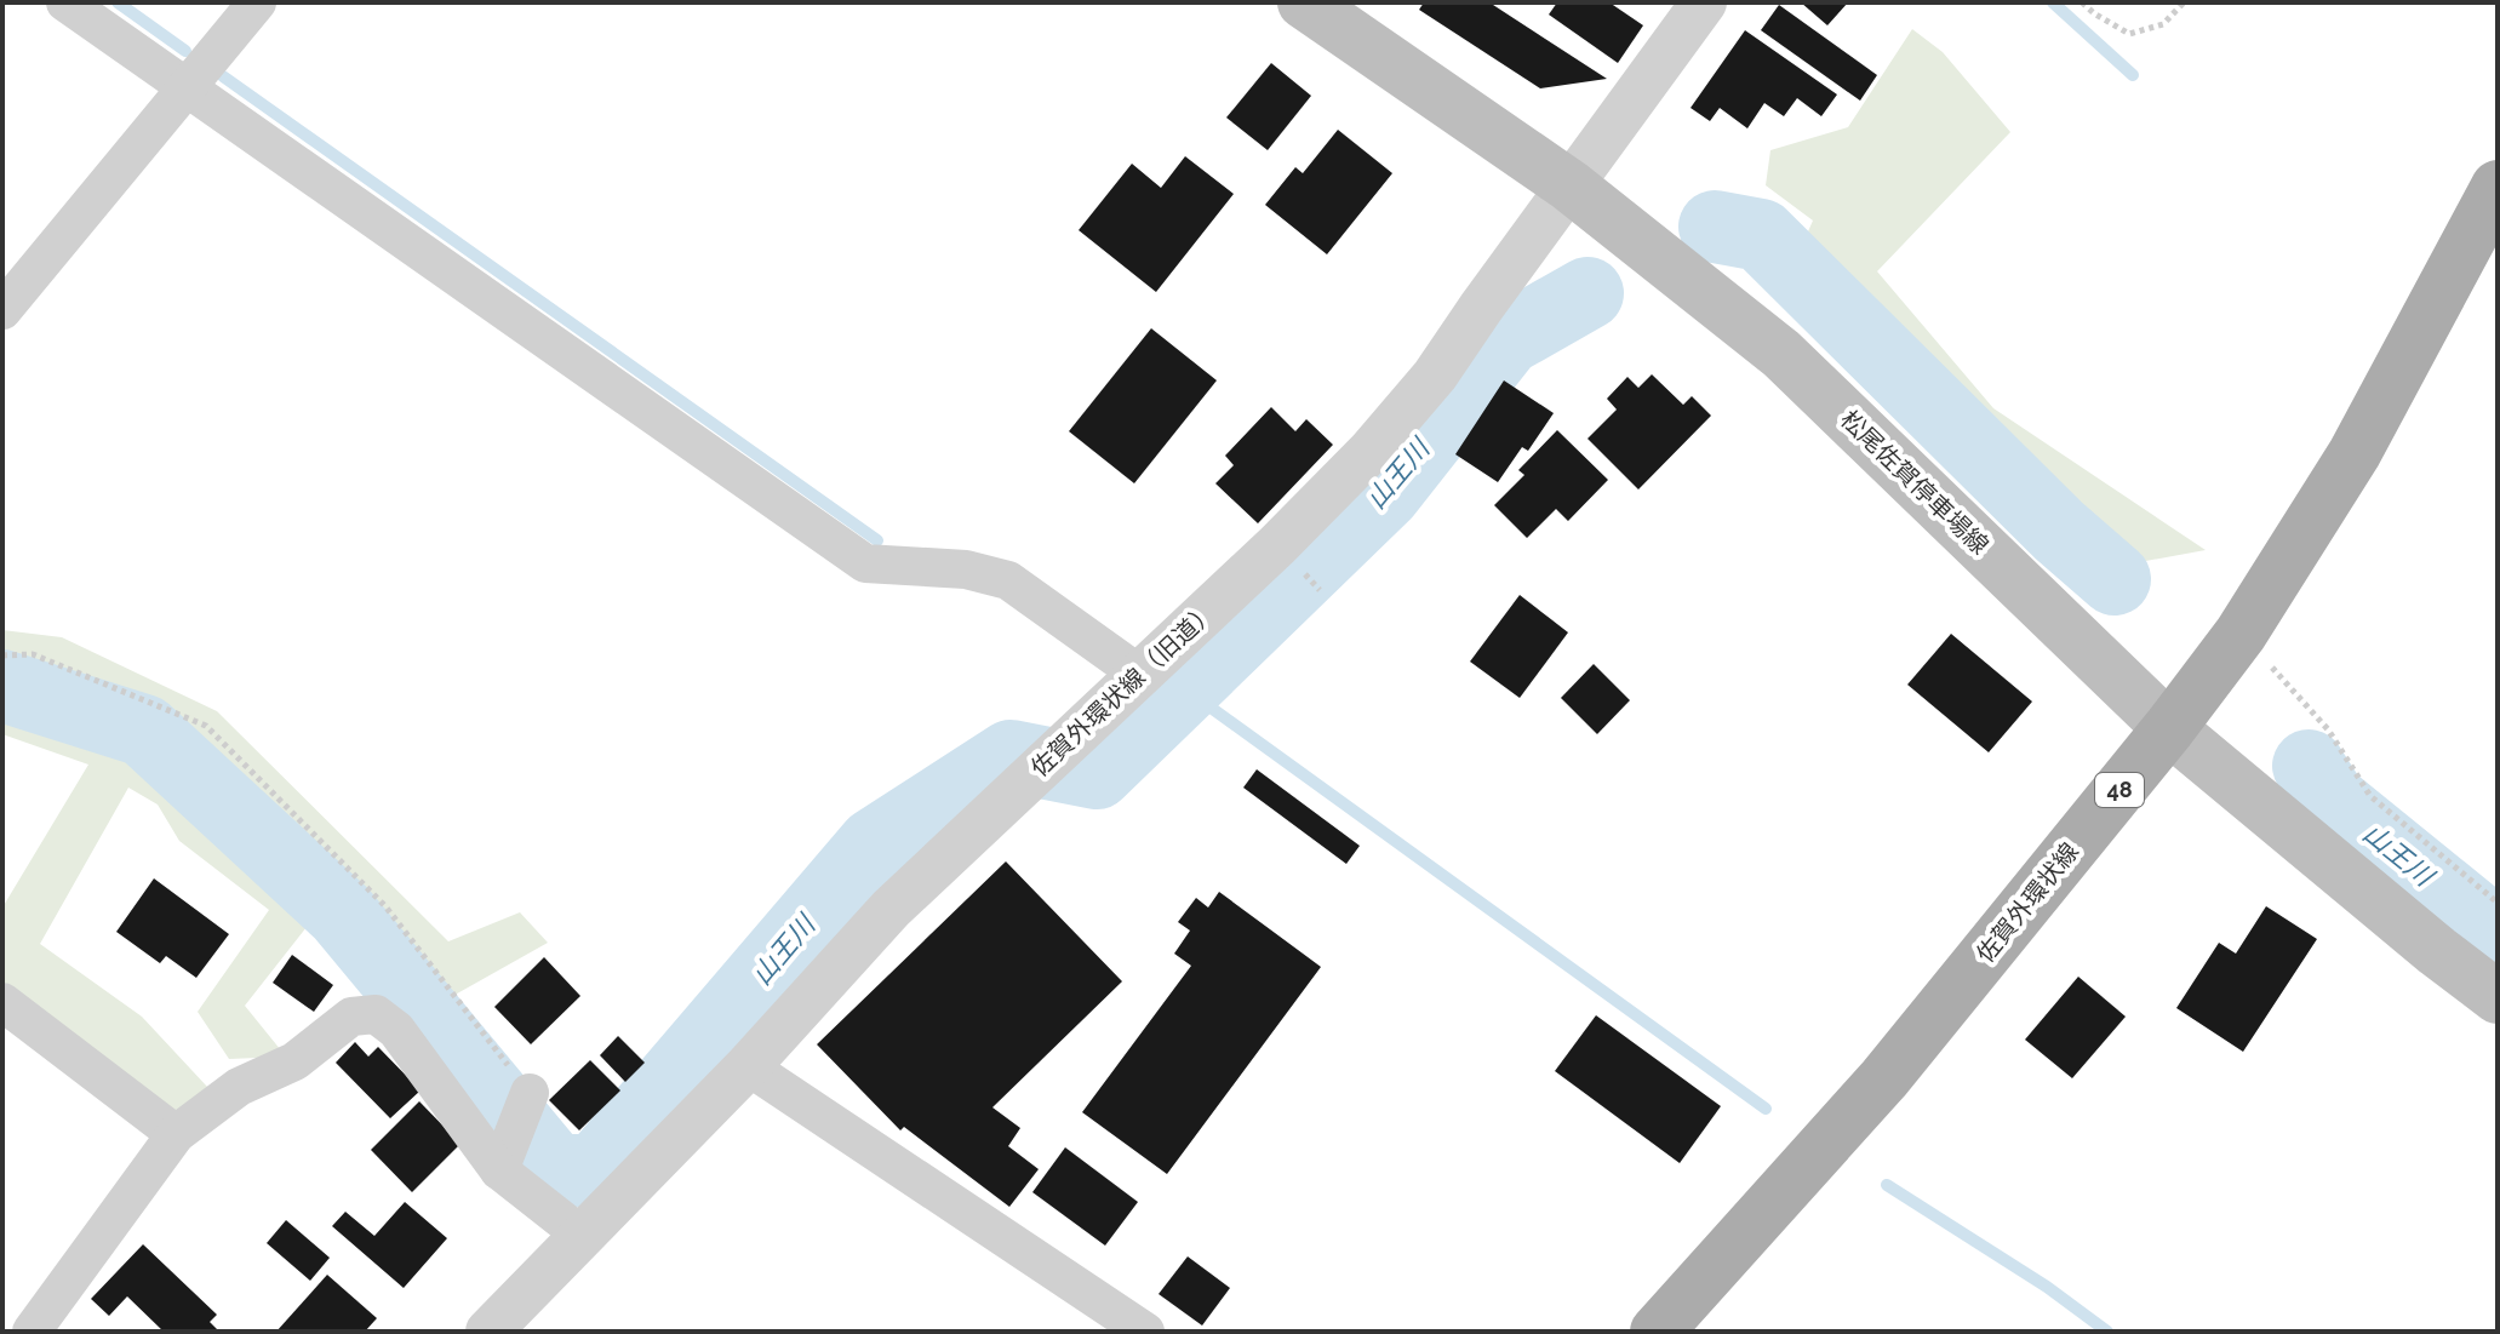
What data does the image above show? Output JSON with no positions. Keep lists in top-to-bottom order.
{
  "streets": {
    "main road": ["松尾佐賀停車場線", "48", "佐賀外環状線"],
    "street": ["佐賀外環状線（旧道）"]
  },
  "crossings": [
    ["松尾佐賀停車場線", "佐賀外環状線（旧道）"],
    ["松尾佐賀停車場線", "佐賀外環状線"]
  ],
  "water": ["山王川"]
}
